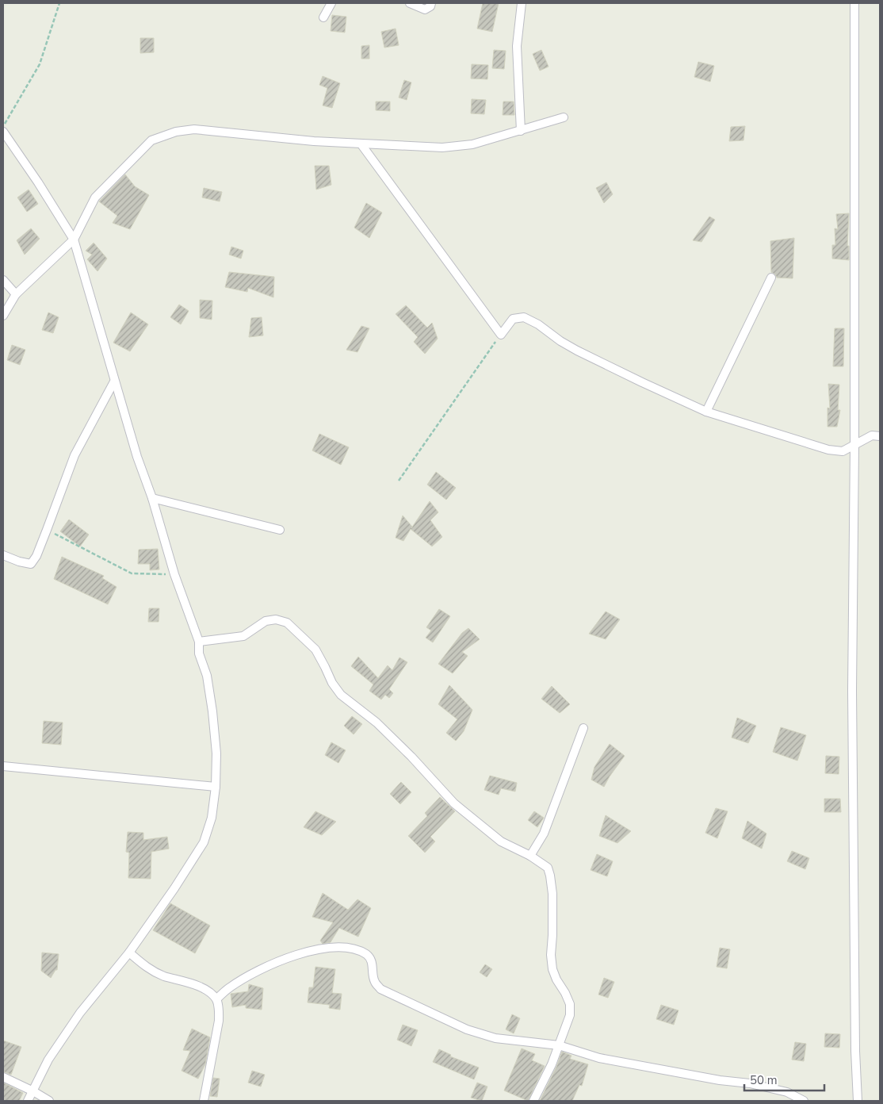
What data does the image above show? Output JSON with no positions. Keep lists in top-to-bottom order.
{
  "scale_bar": "50 m"
}
